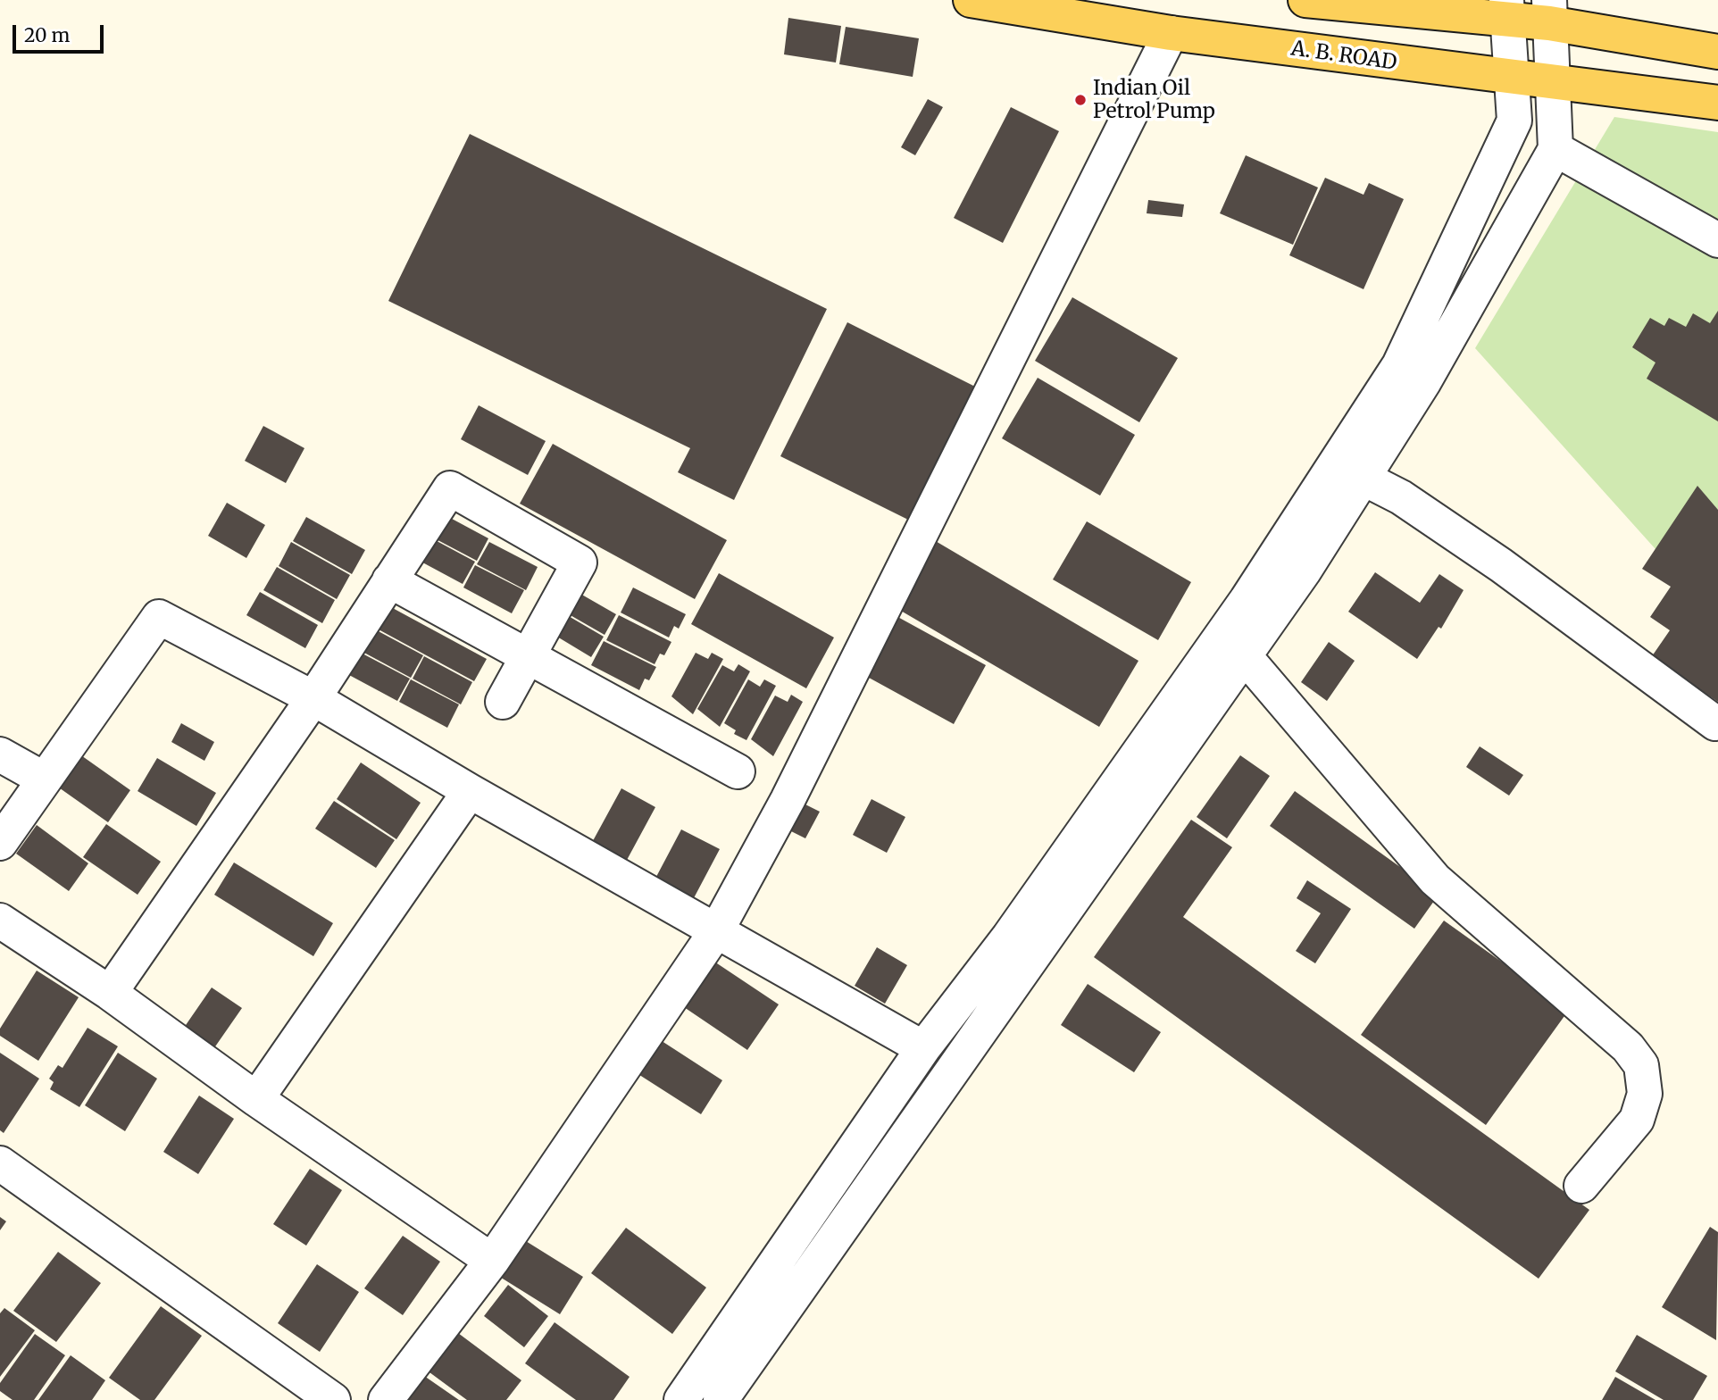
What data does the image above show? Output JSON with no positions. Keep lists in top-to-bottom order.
{
  "streets": {
    "main road": ["A. B. ROAD"]
  },
  "places": ["Indian Oil Petrol Pump"],
  "scale_bar": "20 m"
}
